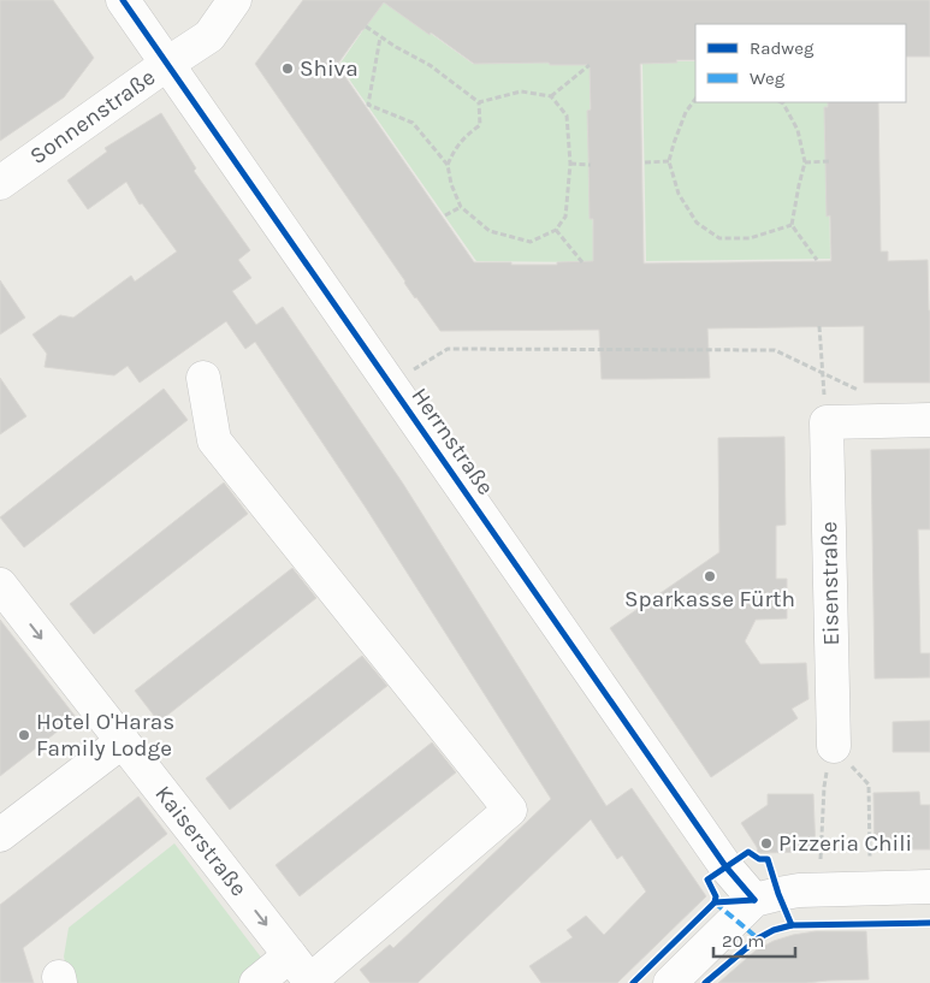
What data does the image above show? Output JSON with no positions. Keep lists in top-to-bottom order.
{
  "streets": {
    "street": [
      "Sonnenstraße",
      "Herrnstraße",
      "Eisenstraße",
      "Kaiserstraße"
    ]
  },
  "crossings": [
    ["Sonnenstraße", "Herrnstraße"]
  ],
  "one_way": ["Kaiserstraße"],
  "places": [
    "Shiva",
    "Sparkasse Fürth",
    "Hotel O'Haras Family Lodge",
    "Pizzeria Chili"
  ],
  "legend": ["Radweg", "Weg"],
  "scale_bar": "20 m"
}
